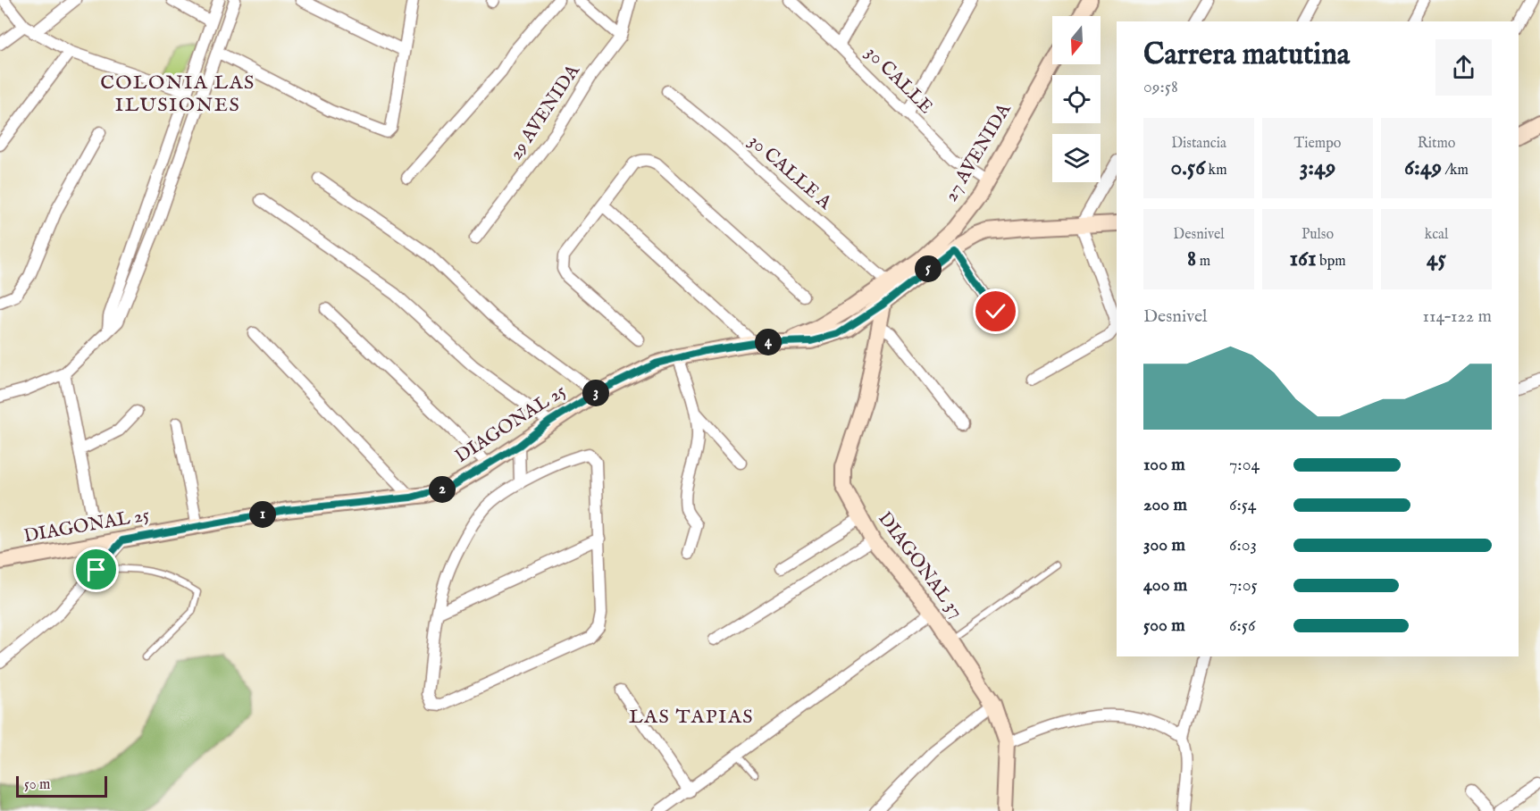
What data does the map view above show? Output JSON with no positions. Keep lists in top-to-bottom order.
{
  "streets": {
    "main road": ["27 AVENIDA", "DIAGONAL 25", "DIAGONAL 37"],
    "street": ["30 CALLE", "29 AVENIDA", "30 CALLE A"]
  },
  "crossings": [
    ["30 CALLE", "27 AVENIDA"],
    ["27 AVENIDA", "30 CALLE A"],
    ["27 AVENIDA", "DIAGONAL 25"],
    ["27 AVENIDA", "DIAGONAL 37"],
    ["30 CALLE A", "DIAGONAL 25"],
    ["30 CALLE A", "DIAGONAL 37"],
    ["DIAGONAL 25", "DIAGONAL 37"]
  ],
  "districts": ["COLONIA LAS ILUSIONES", "LAS TAPIAS"],
  "scale_bar": "50 m",
  "north": "bottom",
  "page": {
    "heading": ["Carrera matutina", "09:58"],
    "stats": [
      ["Distancia", "0.56 km"],
      ["Tiempo", "3:49"],
      ["Ritmo", "6:49 /km"],
      ["Desnivel", "8 m"],
      ["Pulso", "161 bpm"],
      ["kcal", "45"]
    ],
    "pins": [
      "5",
      "4",
      "3",
      "2",
      "1"
    ],
    "chart": ["Desnivel", "114–122 m"],
    "list": [
      {
        "name": "100 m",
        "note": "7:04"
      },
      {
        "name": "200 m",
        "note": "6:54"
      },
      {
        "name": "300 m",
        "note": "6:03"
      },
      {
        "name": "400 m",
        "note": "7:05"
      },
      {
        "name": "500 m",
        "note": "6:56"
      }
    ],
    "scale": "50 m"
  }
}
